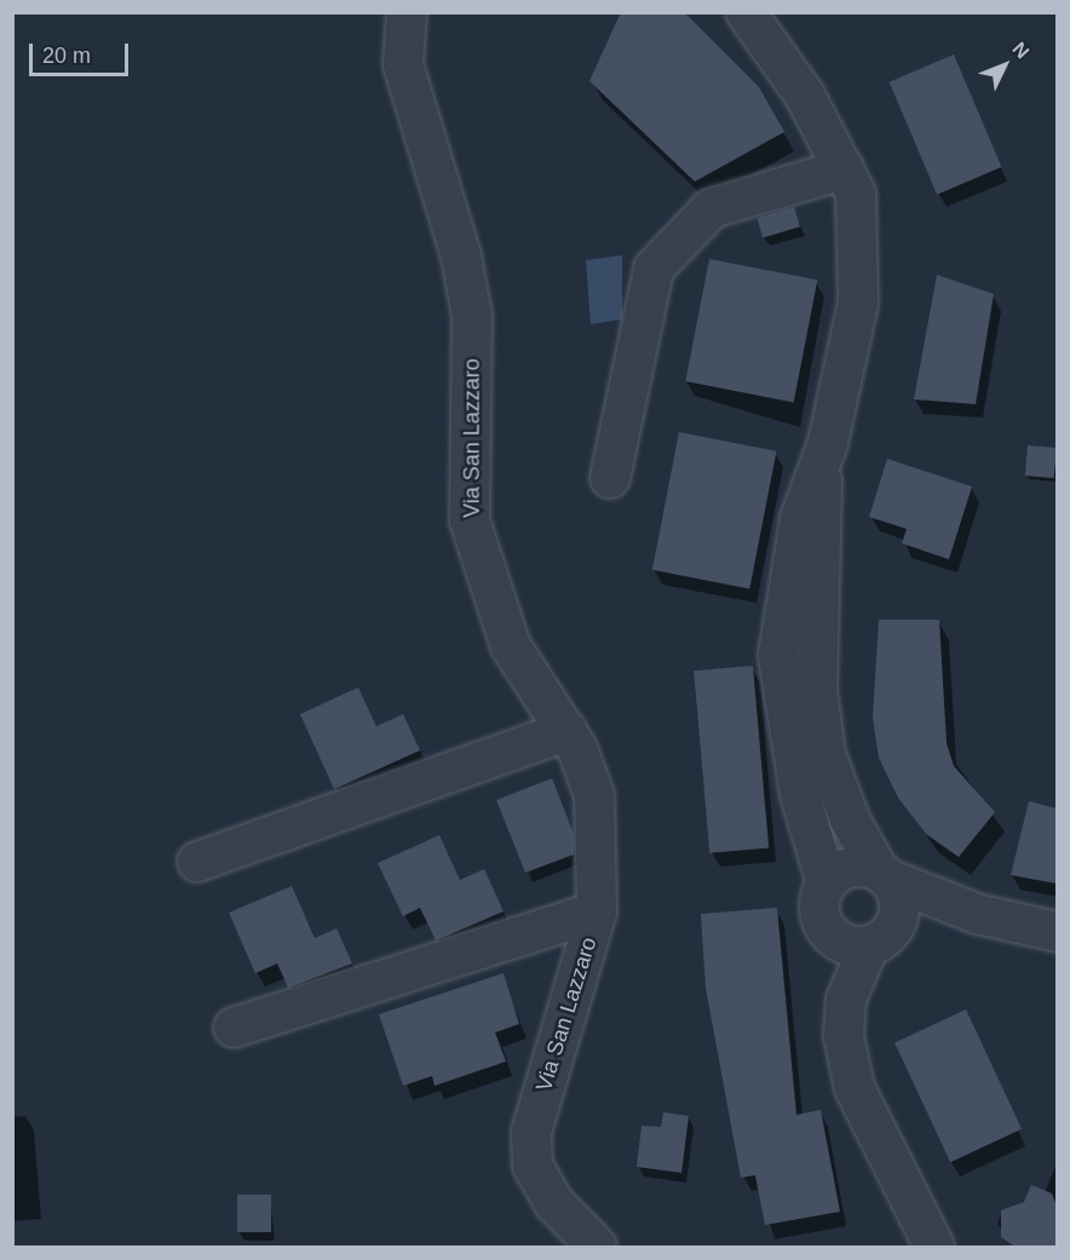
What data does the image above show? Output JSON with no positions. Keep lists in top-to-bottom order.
{
  "streets": {
    "street": ["Via San Lazzaro"]
  },
  "scale_bar": "20 m",
  "north": "top right"
}
